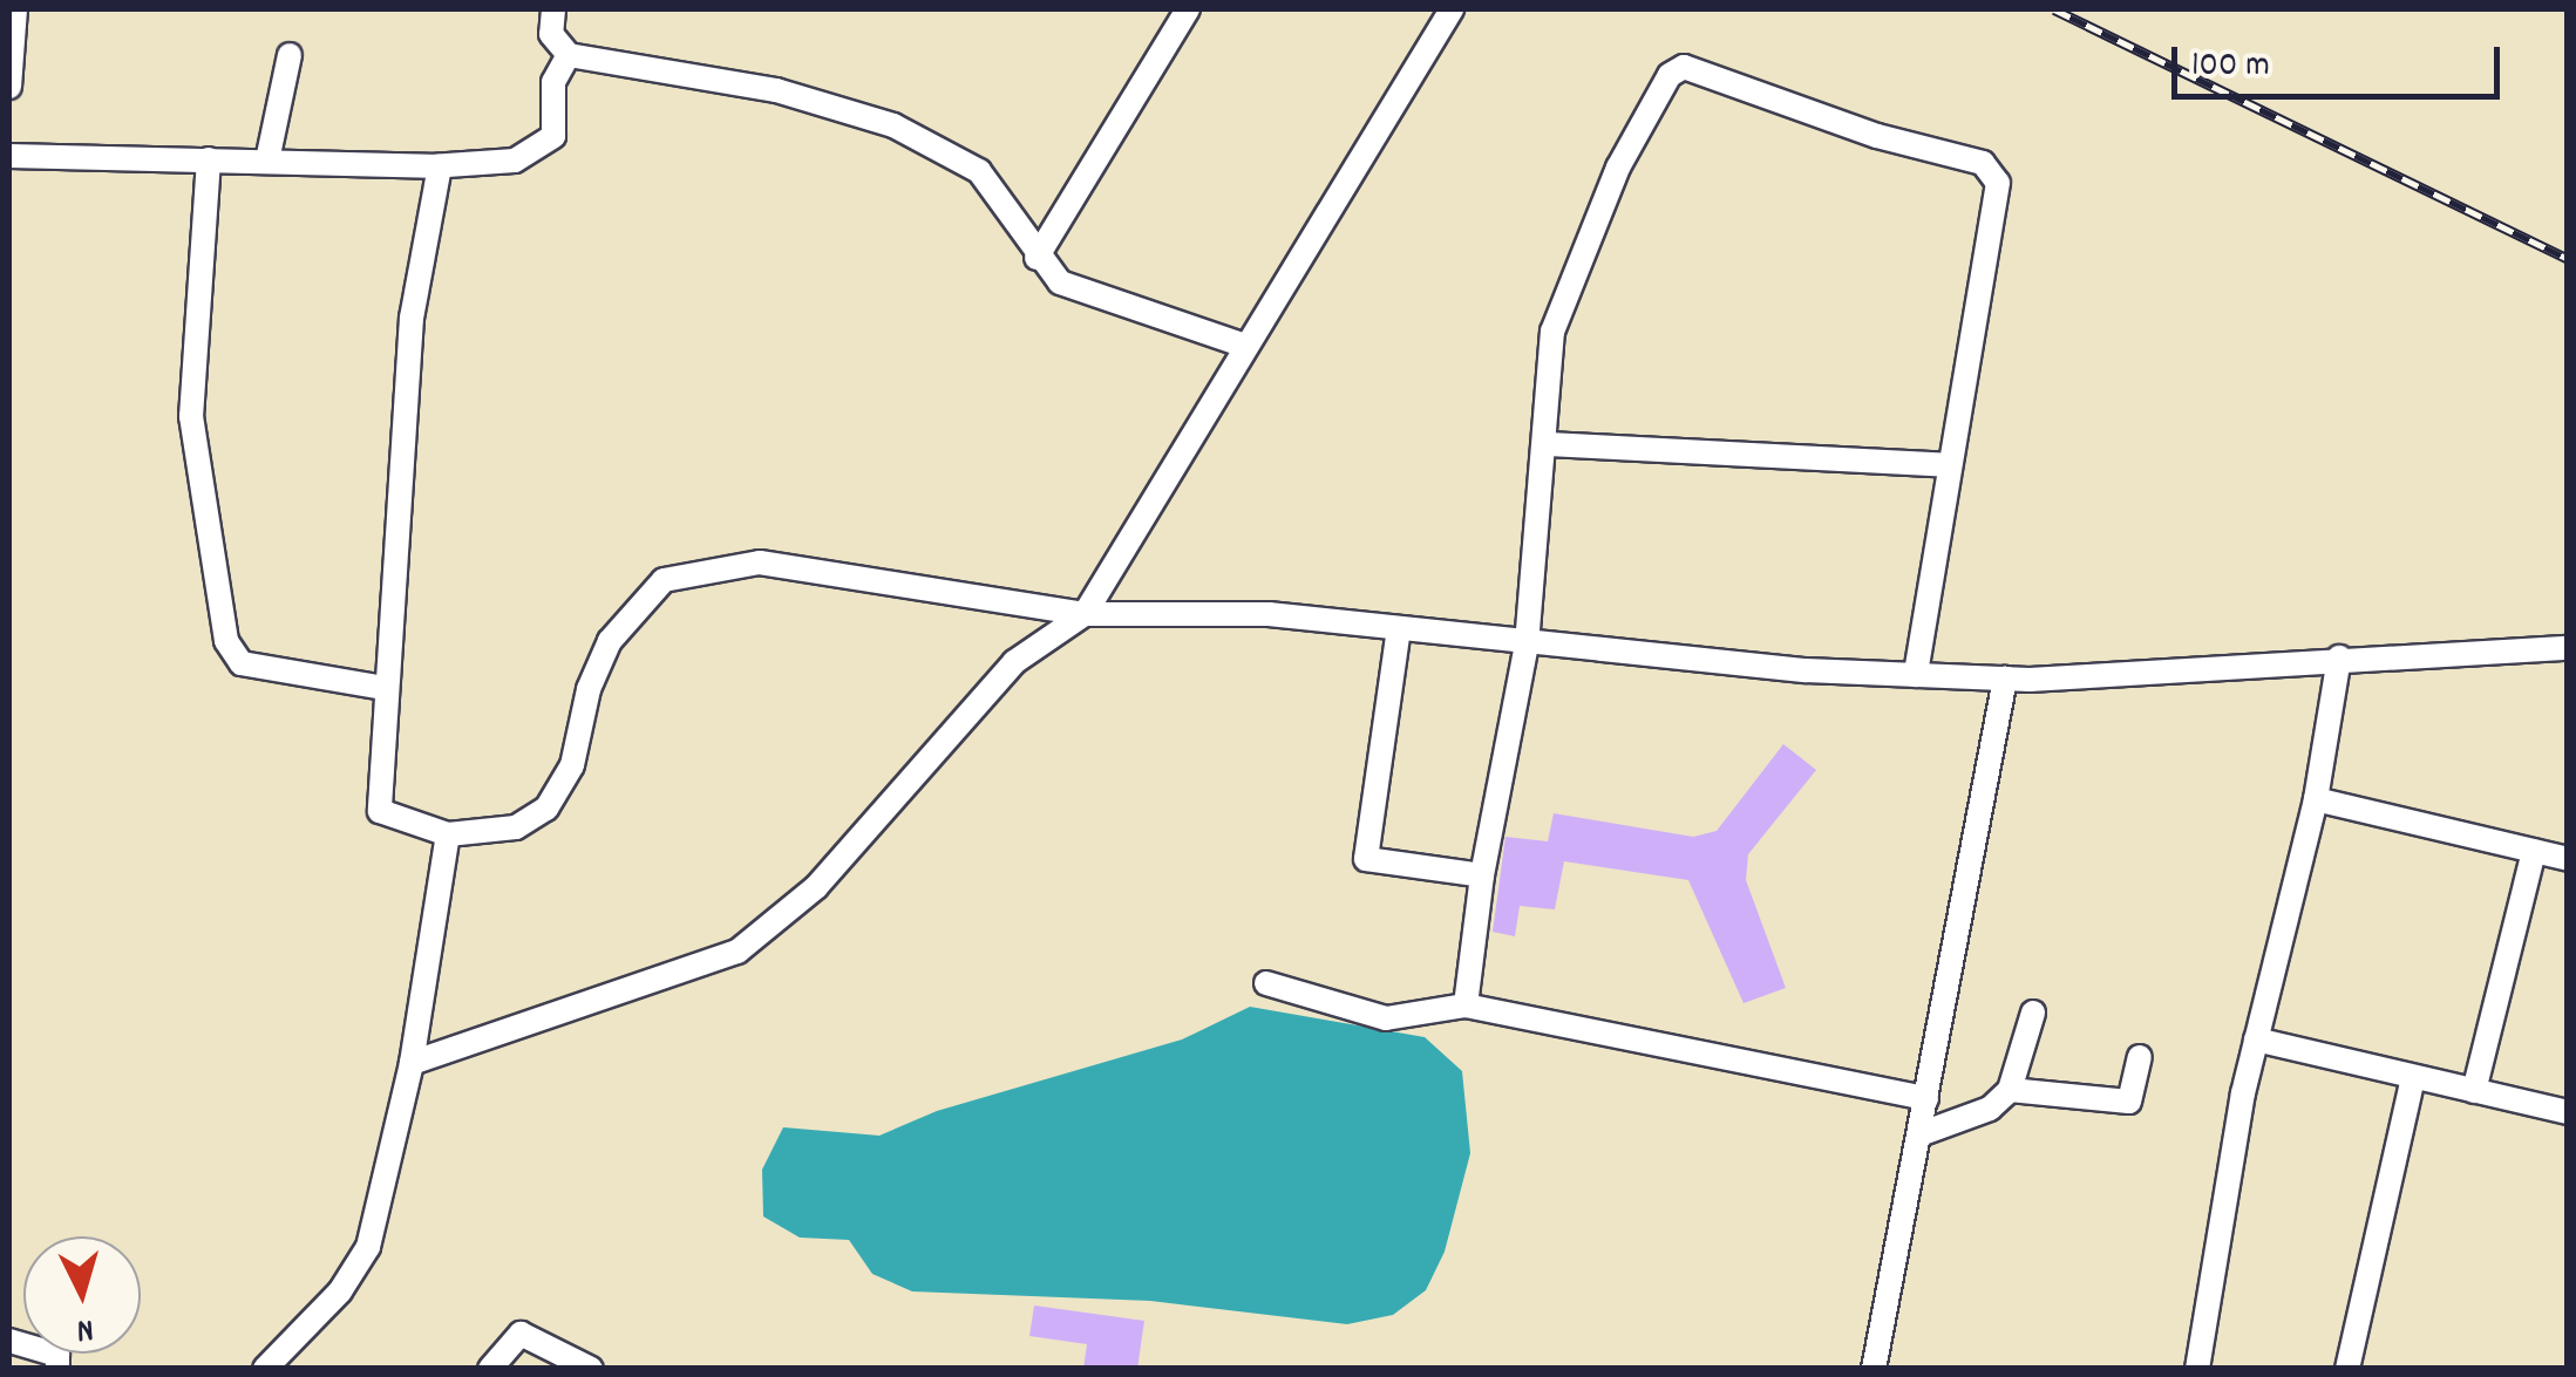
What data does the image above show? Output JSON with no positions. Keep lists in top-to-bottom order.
{
  "scale_bar": "100 m",
  "north": "bottom"
}
